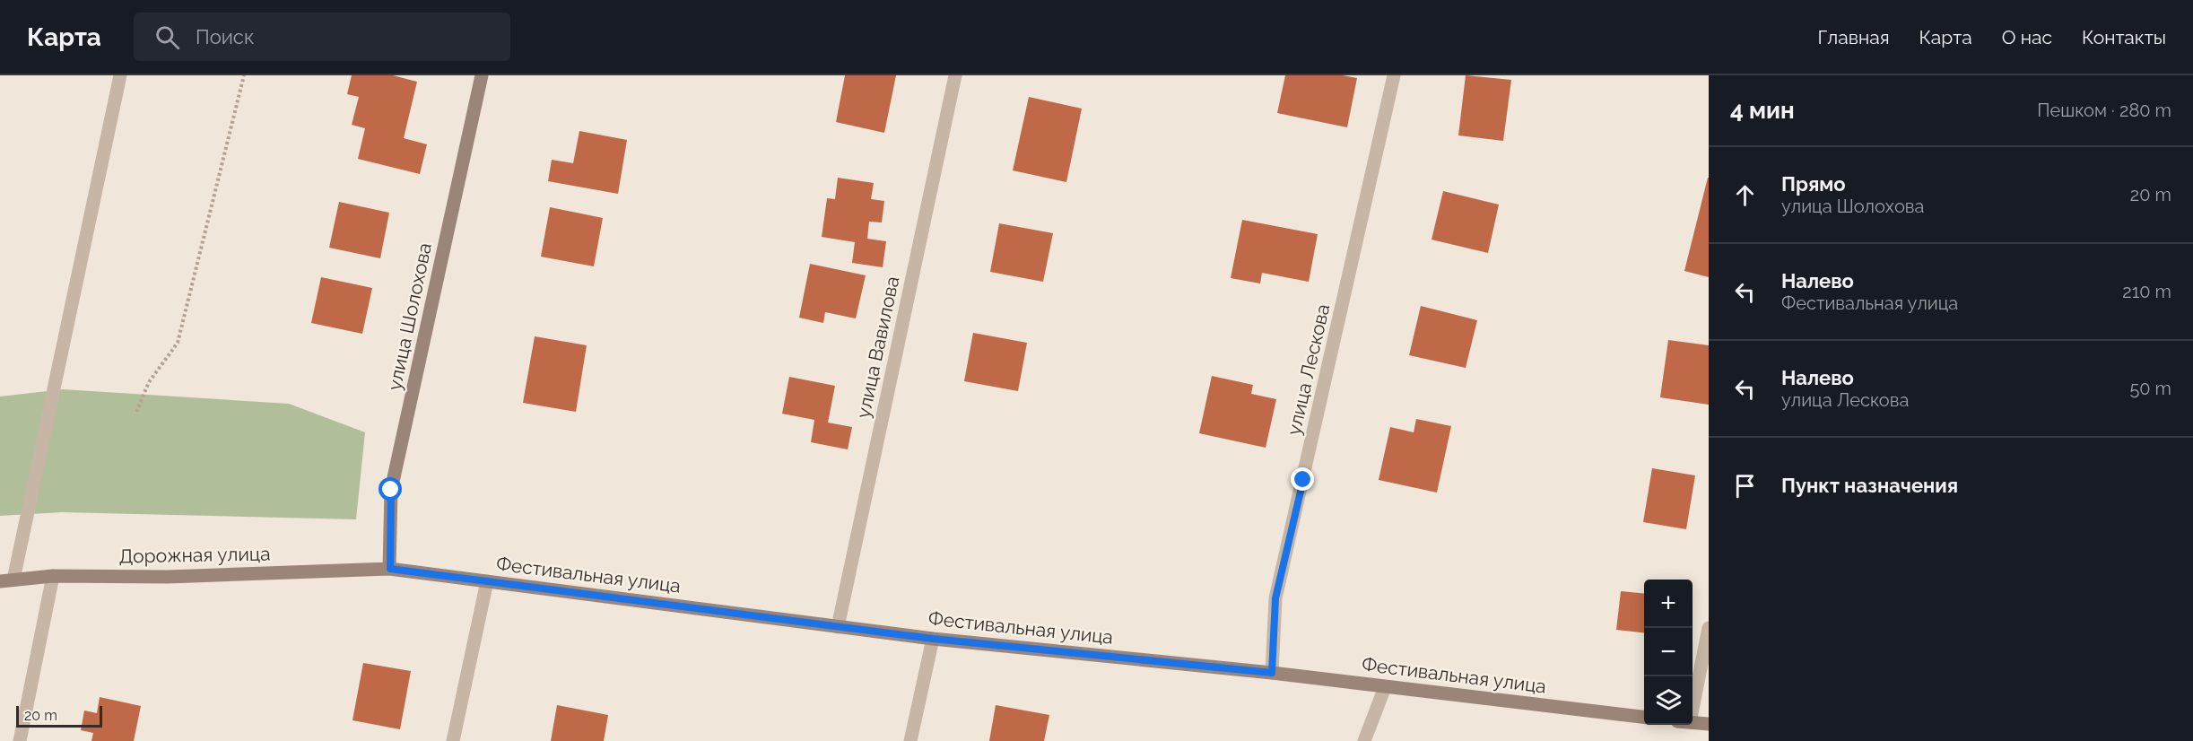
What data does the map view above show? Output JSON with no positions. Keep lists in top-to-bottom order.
{
  "streets": {
    "street": [
      "улица Шолохова",
      "улица Вавилова",
      "улица Лескова",
      "Дорожная улица",
      "Фестивальная улица"
    ]
  },
  "crossings": [
    ["улица Шолохова", "Дорожная улица"],
    ["улица Шолохова", "Фестивальная улица"],
    ["улица Вавилова", "Фестивальная улица"],
    ["улица Лескова", "Фестивальная улица"],
    ["Дорожная улица", "Фестивальная улица"]
  ],
  "scale_bar": "20 m",
  "page": {
    "header": "Карта",
    "search": "Поиск",
    "nav": [
      "Главная",
      "Карта",
      "О нас",
      "Контакты"
    ],
    "heading": ["4 мин", "Пешком · 280 m"],
    "list": [
      ["Прямо", "улица Шолохова", "20 m"],
      ["Налево", "Фестивальная улица", "210 m"],
      ["Налево", "улица Лескова", "50 m"],
      "Пункт назначения"
    ],
    "map_buttons": ["+", "−"],
    "scale": "20 m"
  }
}
